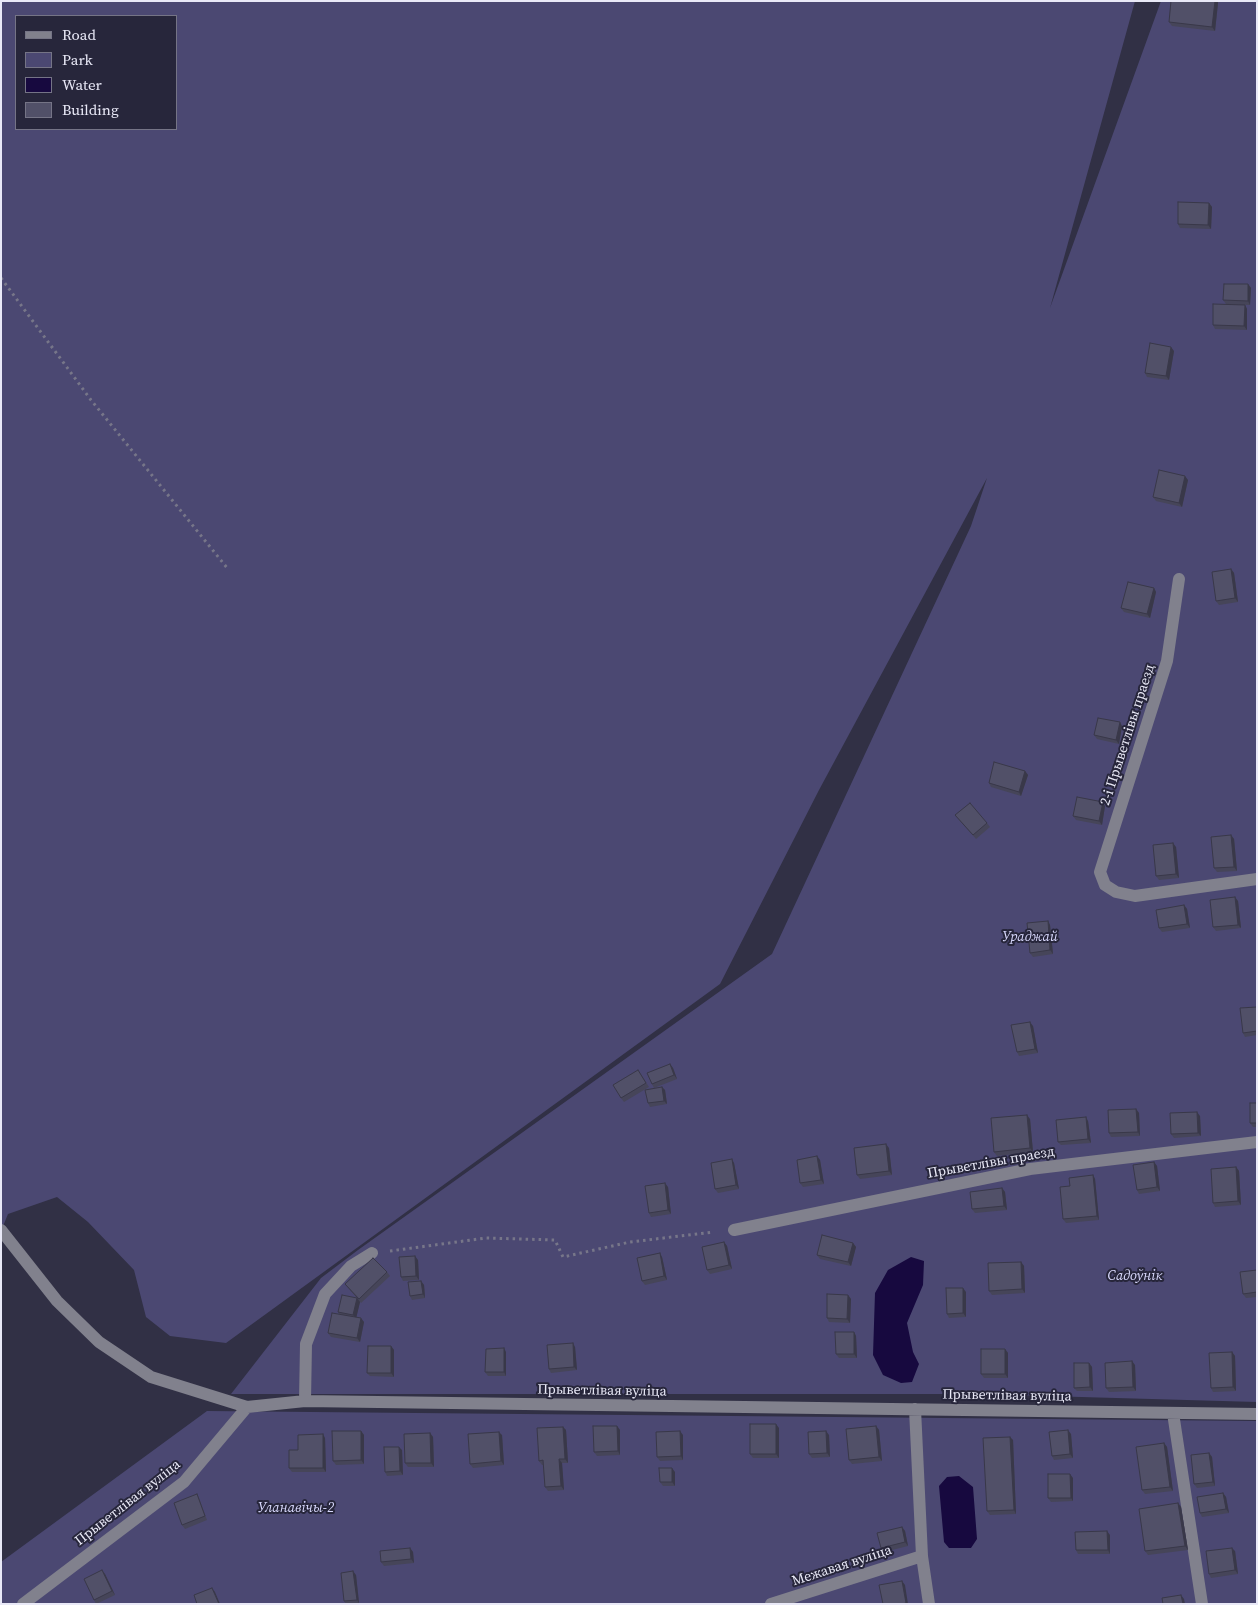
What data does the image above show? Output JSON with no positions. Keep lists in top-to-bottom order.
{
  "streets": {
    "street": [
      "2-і Прыветлівы праезд",
      "Прыветлівы праезд",
      "Прыветлівая вуліца",
      "Межавая вуліца"
    ]
  },
  "parks": ["Ураджай", "Садоўнік", "Уланавічы-2"],
  "legend": [
    "Road",
    "Park",
    "Water",
    "Building"
  ]
}
